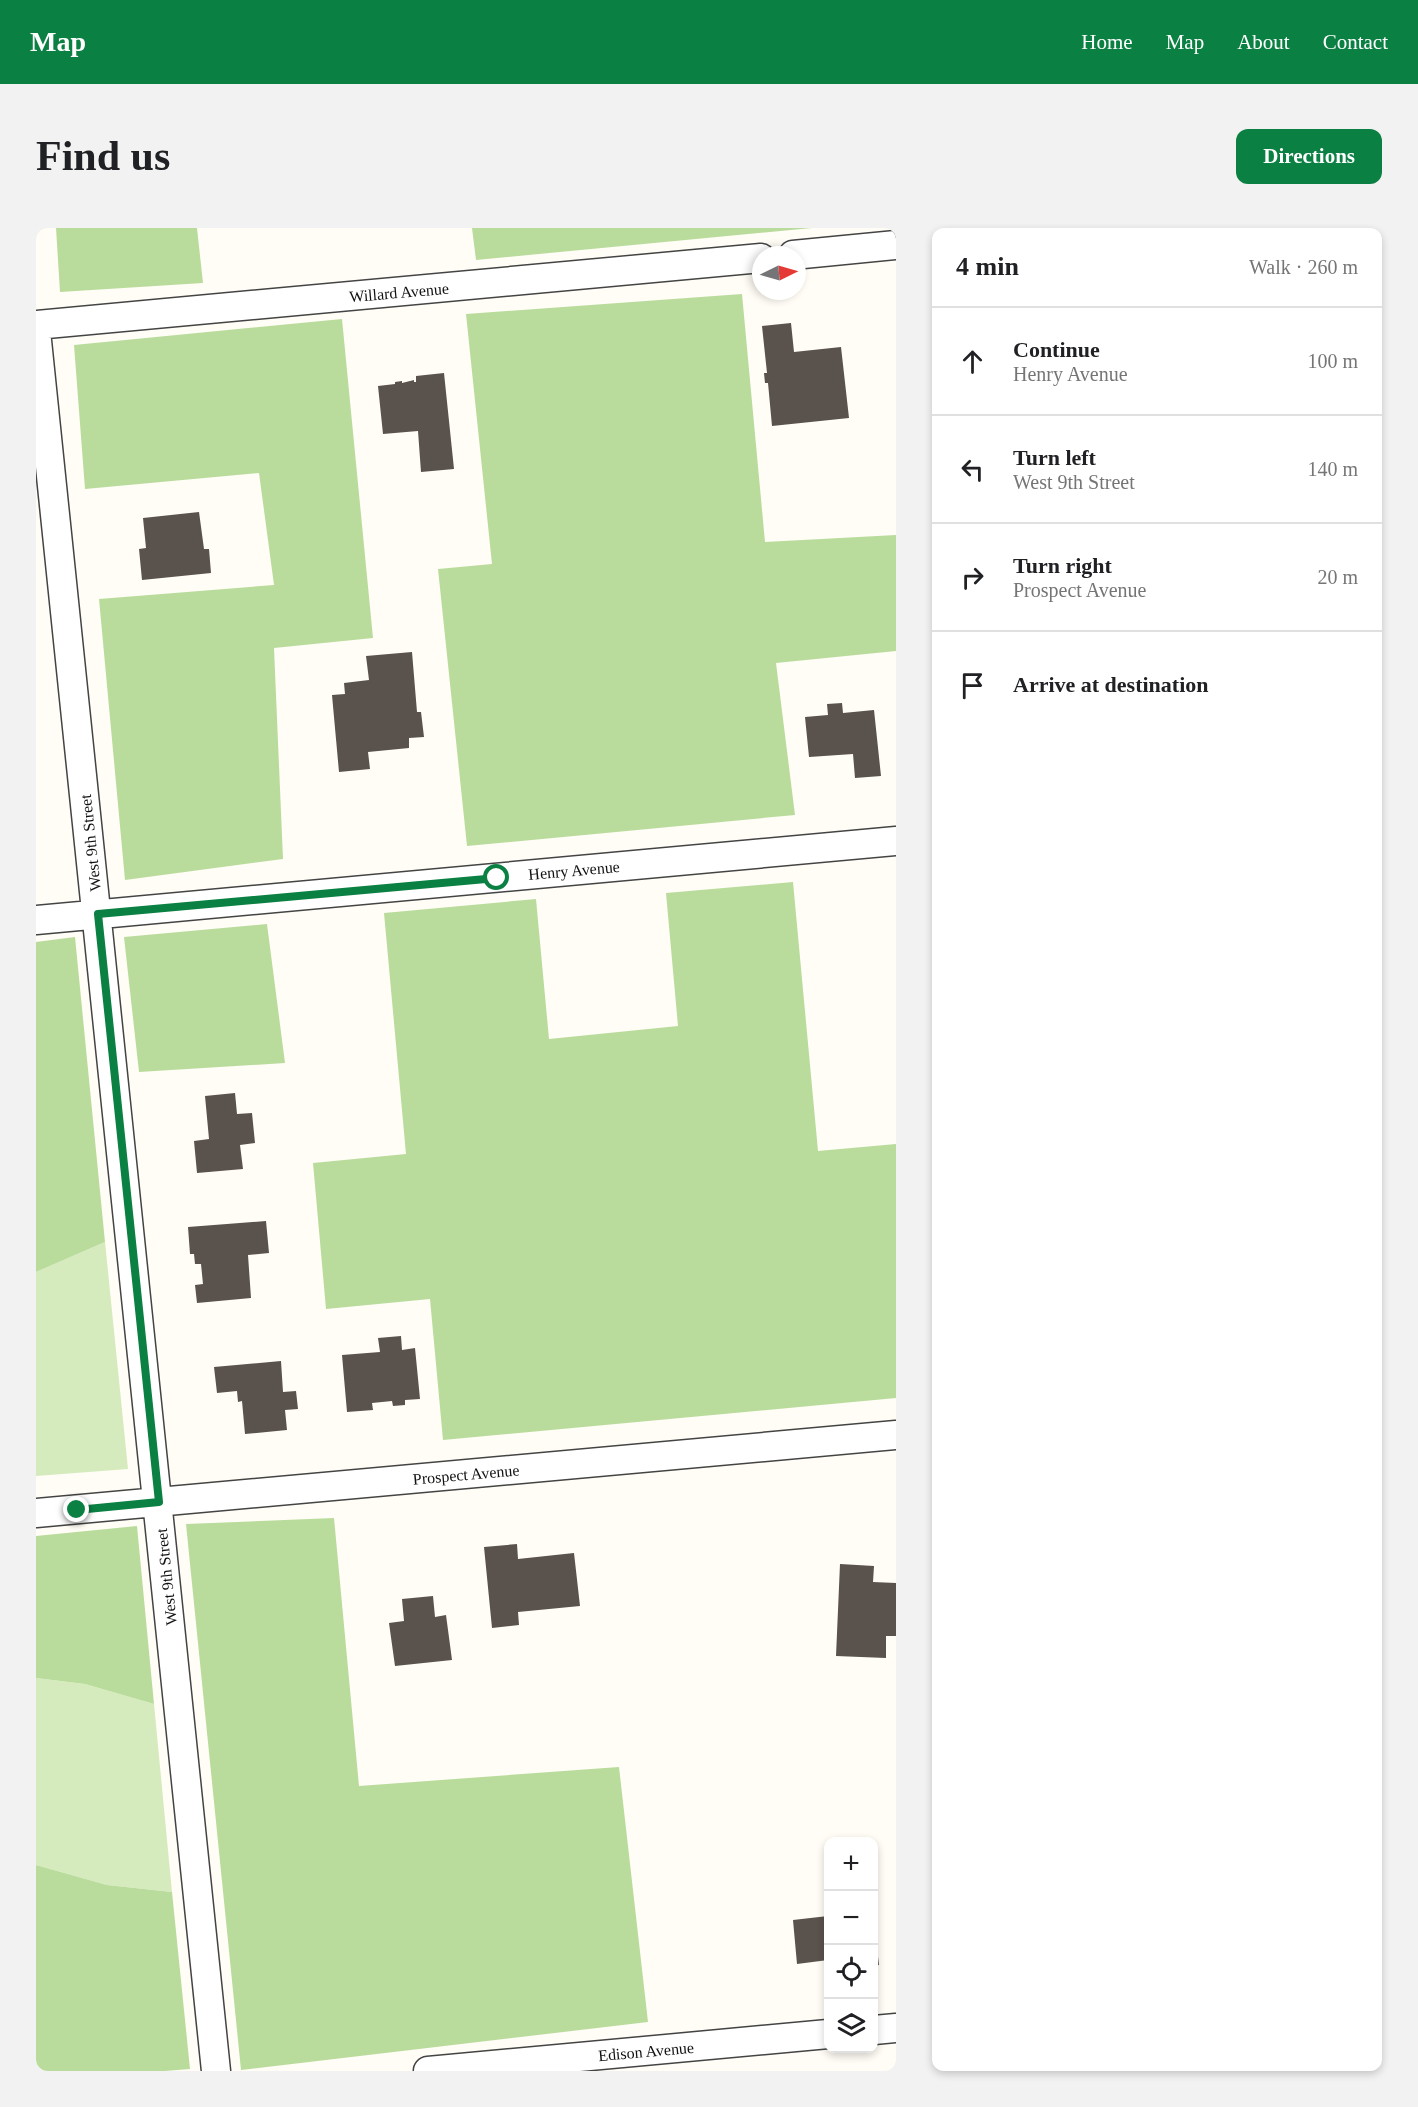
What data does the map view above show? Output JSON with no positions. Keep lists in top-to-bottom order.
{
  "streets": {
    "street": [
      "Willard Avenue",
      "West 9th Street",
      "Henry Avenue",
      "Prospect Avenue",
      "Edison Avenue"
    ]
  },
  "crossings": [
    ["West 9th Street", "Henry Avenue"],
    ["West 9th Street", "Prospect Avenue"]
  ],
  "north": "right",
  "page": {
    "header": "Map",
    "nav": [
      "Home",
      "Map",
      "About",
      "Contact"
    ],
    "buttons": "Directions",
    "title": "Find us",
    "heading": ["4 min", "Walk · 260 m"],
    "list": [
      ["Continue", "Henry Avenue", "100 m"],
      ["Turn left", "West 9th Street", "140 m"],
      ["Turn right", "Prospect Avenue", "20 m"],
      "Arrive at destination"
    ],
    "map_buttons": ["+", "−"]
  }
}
